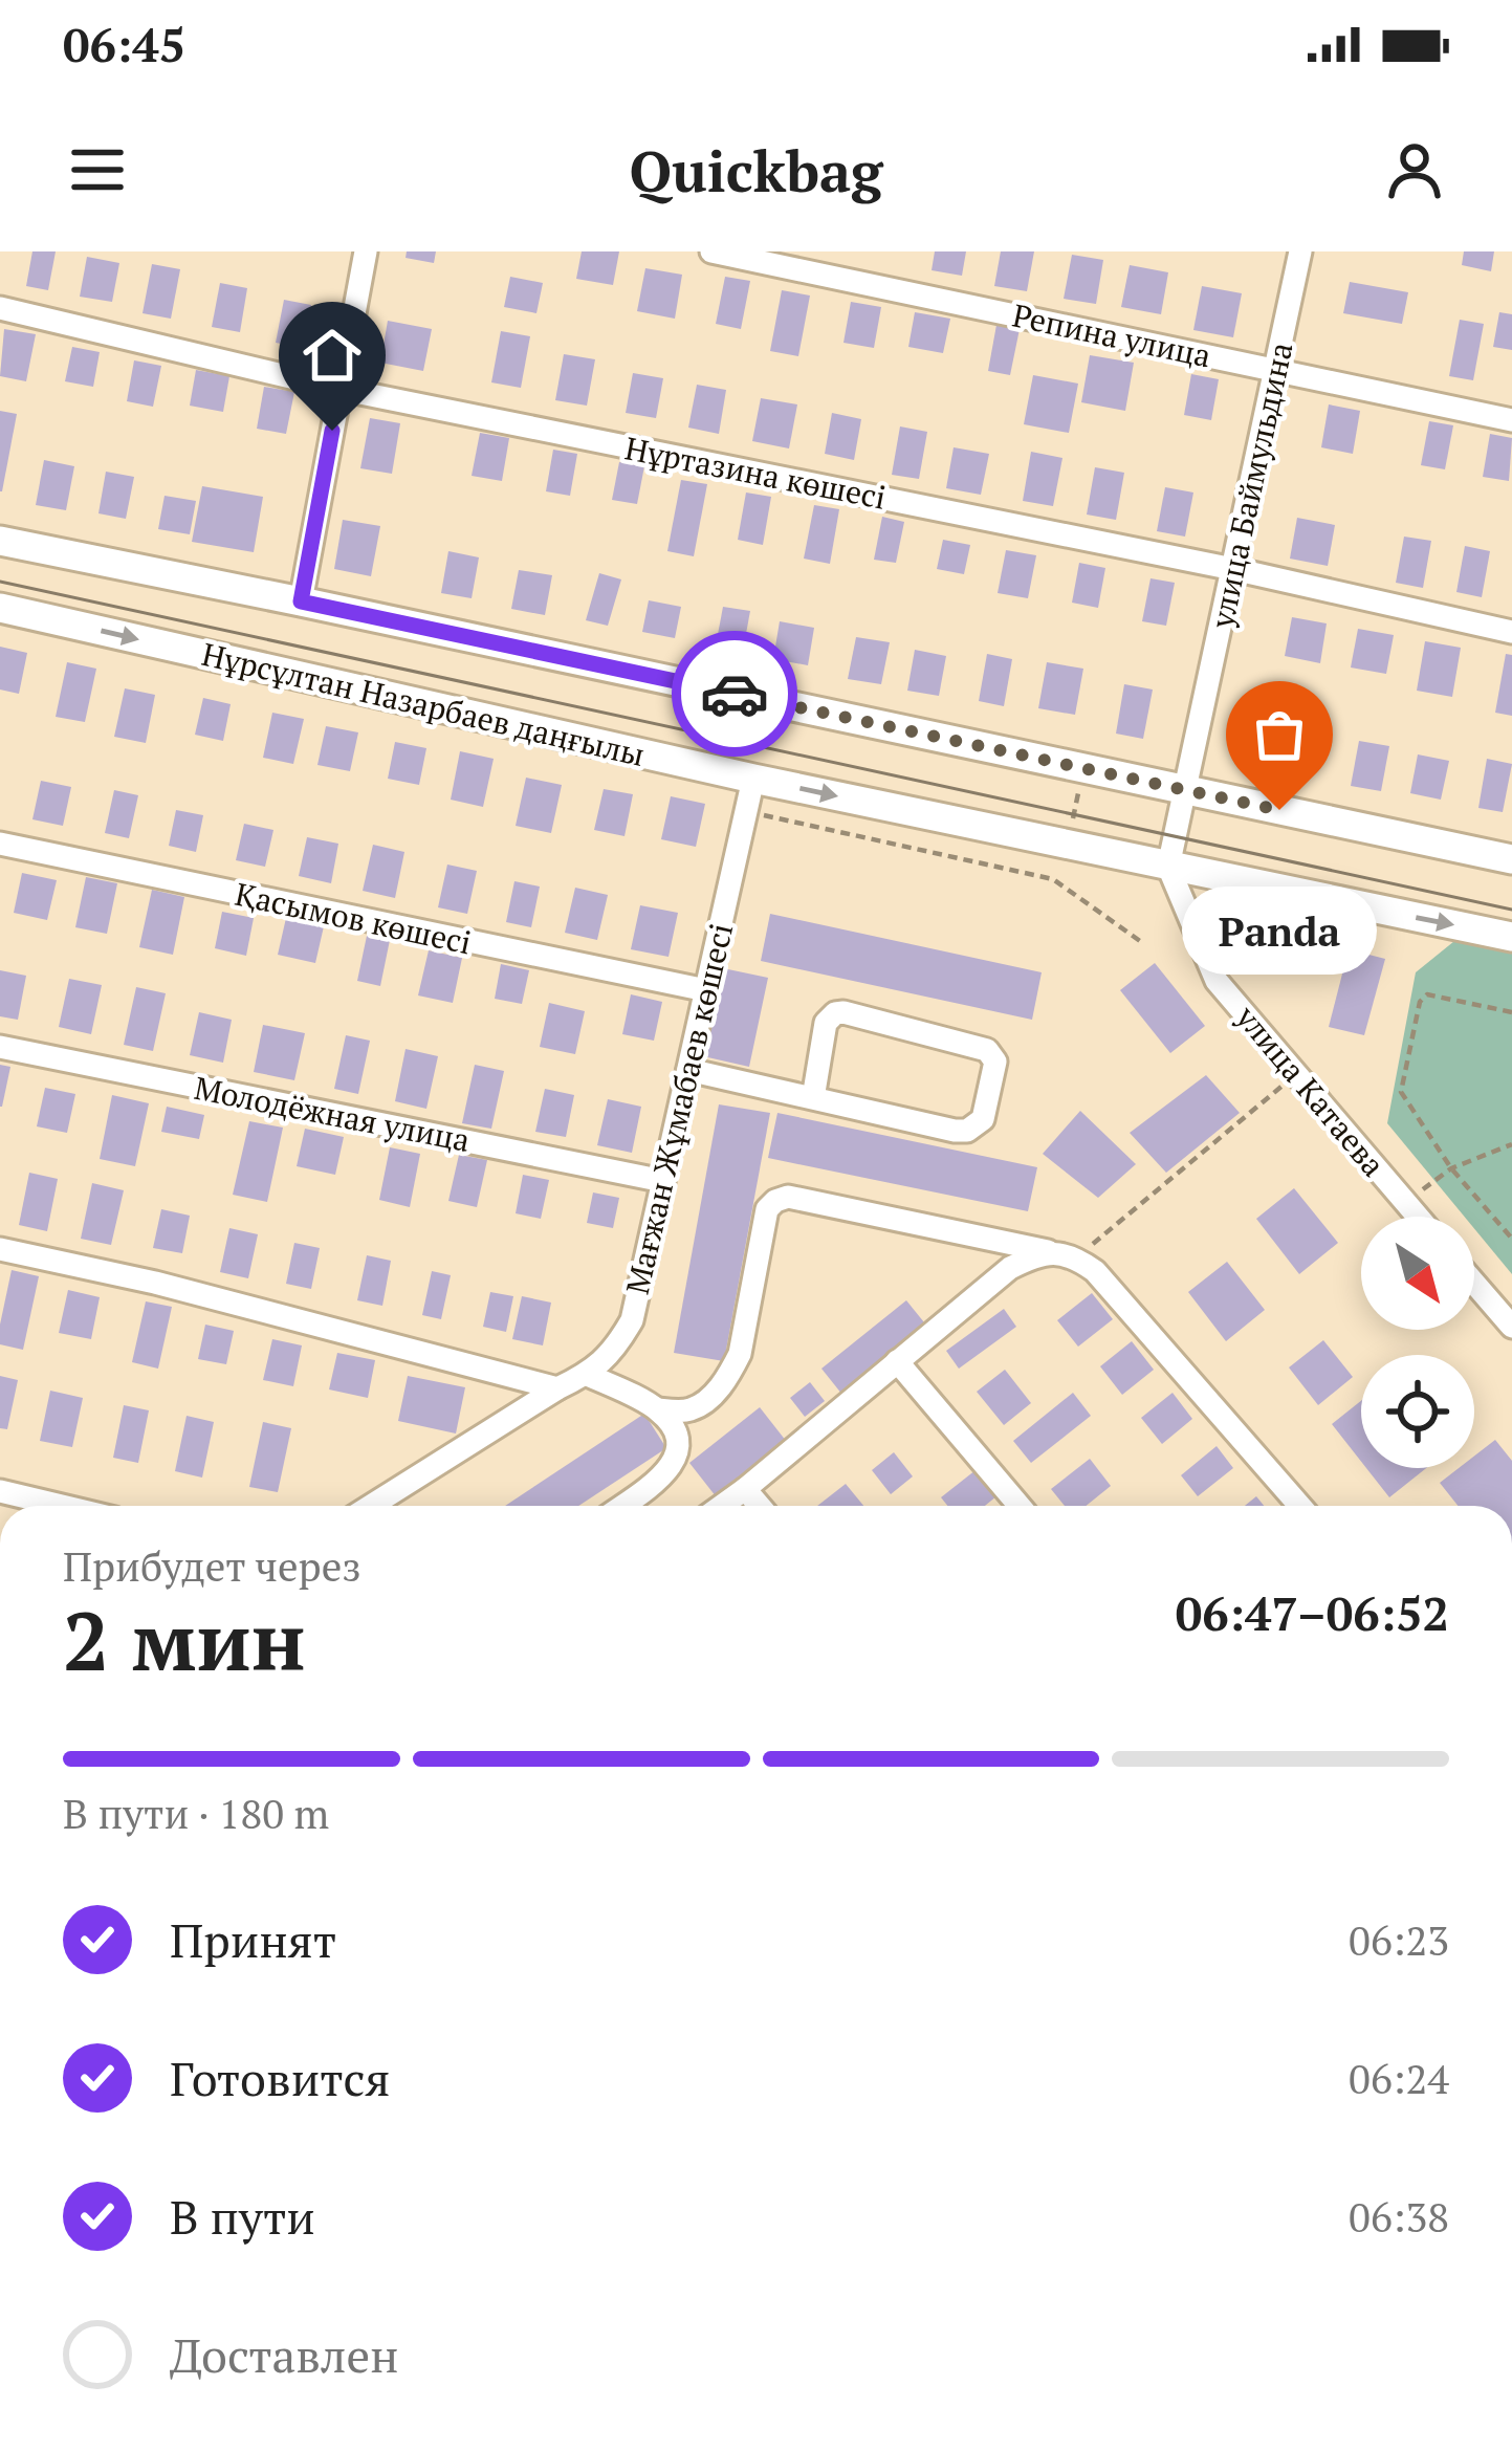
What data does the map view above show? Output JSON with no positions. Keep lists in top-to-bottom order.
{
  "streets": {
    "main road": ["Нұрсұлтан Назарбаев даңғылы"],
    "street": [
      "Репина улица",
      "Нұртазина көшесі",
      "улица Баймульдина",
      "Қасымов көшесі",
      "улица Катаева",
      "Мағжан Жұмабаев көшесі",
      "Молодёжная улица"
    ]
  },
  "crossings": [
    ["Репина улица", "улица Баймульдина"],
    ["Нұртазина көшесі", "улица Баймульдина"],
    ["улица Баймульдина", "Нұрсұлтан Назарбаев даңғылы"],
    ["улица Баймульдина", "улица Катаева"],
    ["Нұрсұлтан Назарбаев даңғылы", "улица Катаева"],
    ["Нұрсұлтан Назарбаев даңғылы", "Мағжан Жұмабаев көшесі"],
    ["Қасымов көшесі", "Мағжан Жұмабаев көшесі"],
    ["Мағжан Жұмабаев көшесі", "Молодёжная улица"]
  ],
  "places": ["Panda"],
  "north": "bottom right",
  "page": {
    "status": "06:45",
    "header": "Quickbag",
    "bubble": "Panda",
    "heading": ["2 мин", "Прибудет через", "06:47–06:52"],
    "bar": "В пути · 180 m",
    "list": [
      ["Принят", "06:23"],
      ["Готовится", "06:24"],
      ["В пути", "06:38"],
      "Доставлен"
    ]
  }
}
